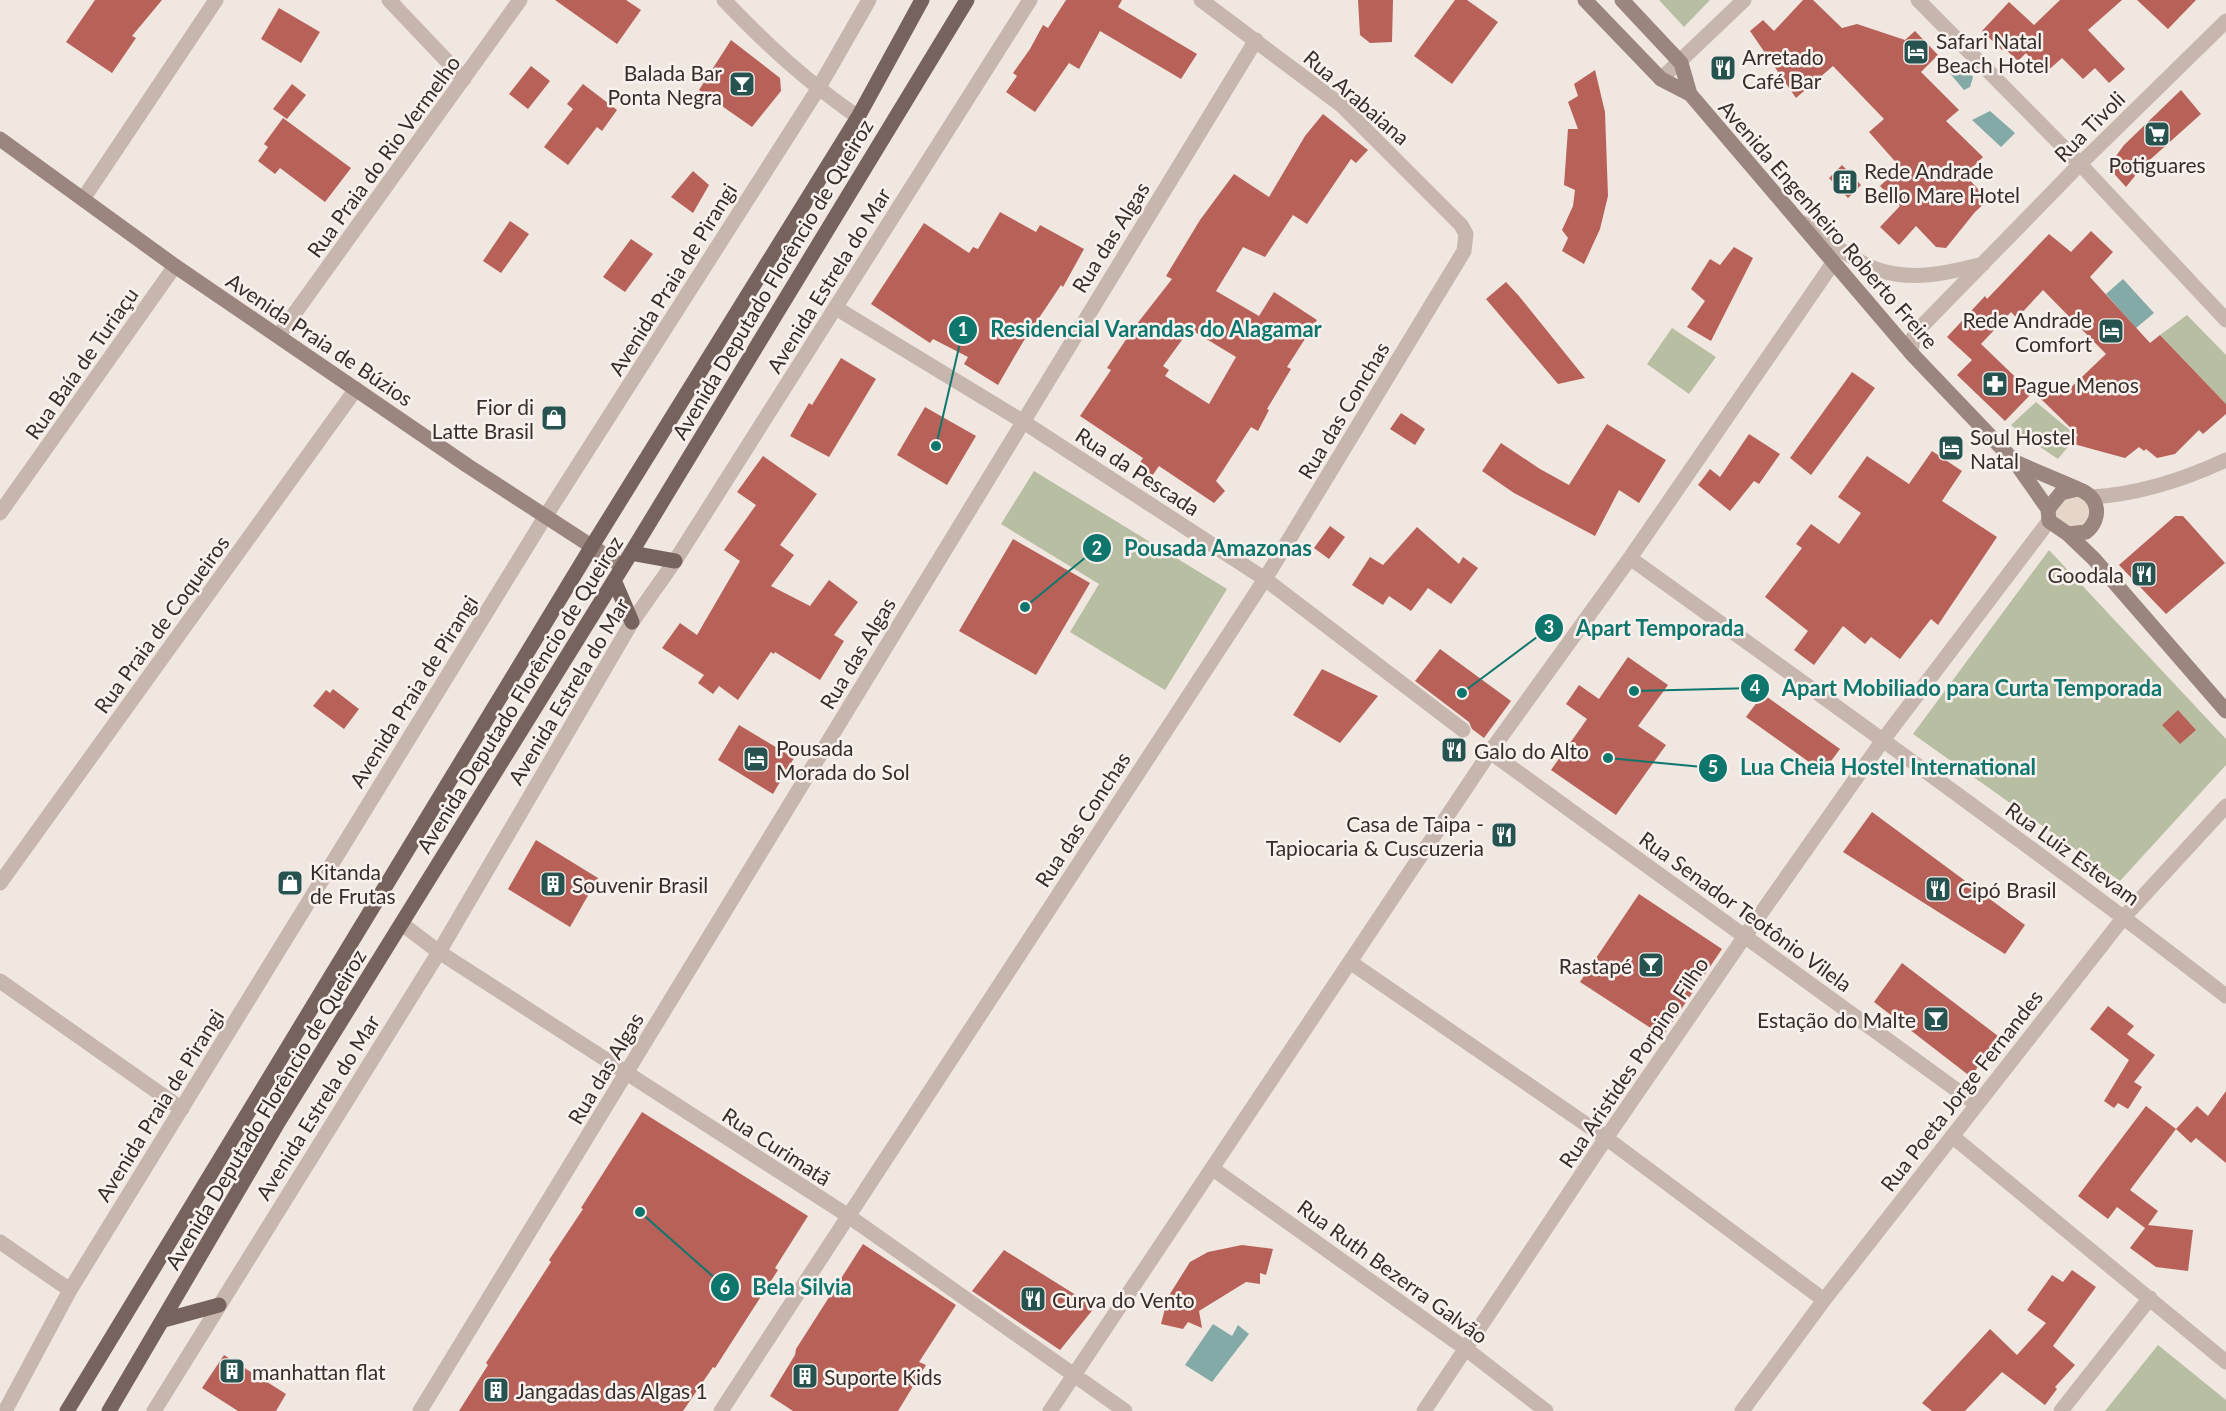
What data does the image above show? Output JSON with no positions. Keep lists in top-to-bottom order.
{
  "streets": {
    "main road": ["Avenida Engenheiro Roberto Freire", "Avenida Deputado Florêncio de Queiroz", "Avenida Praia de Búzios"],
    "street": [
      "Rua Arabaiana",
      "Rua Tivoli",
      "Rua Praia do Rio Vermelho",
      "Rua das Algas",
      "Avenida Praia de Pirangi",
      "Avenida Estrela do Mar",
      "Rua Baía de Turiaçu",
      "Rua das Conchas",
      "Rua da Pescada",
      "Rua Praia de Coqueiros",
      "Rua Luiz Estevam",
      "Rua Senador Teotônio Vilela",
      "Rua Aristides Porpino Filho",
      "Rua Poeta Jorge Fernandes",
      "Rua Curimatã",
      "Rua Ruth Bezerra Galvão"
    ]
  },
  "crossings": [
    ["Rua Arabaiana", "Rua das Algas"],
    ["Rua Arabaiana", "Rua das Conchas"],
    ["Rua Tivoli", "Avenida Engenheiro Roberto Freire"],
    ["Rua Praia do Rio Vermelho", "Avenida Praia de Búzios"],
    ["Avenida Engenheiro Roberto Freire", "Rua Aristides Porpino Filho"],
    ["Rua das Algas", "Rua da Pescada"],
    ["Rua das Algas", "Rua Curimatã"],
    ["Avenida Praia de Pirangi", "Avenida Praia de Búzios"],
    ["Avenida Deputado Florêncio de Queiroz", "Avenida Praia de Búzios"],
    ["Avenida Deputado Florêncio de Queiroz", "Rua Curimatã"],
    ["Avenida Estrela do Mar", "Rua da Pescada"],
    ["Avenida Estrela do Mar", "Rua Curimatã"],
    ["Avenida Praia de Búzios", "Rua Baía de Turiaçu"],
    ["Avenida Praia de Búzios", "Rua Praia de Coqueiros"],
    ["Rua das Conchas", "Rua da Pescada"],
    ["Rua das Conchas", "Rua Curimatã"],
    ["Rua Luiz Estevam", "Rua Aristides Porpino Filho"],
    ["Rua Luiz Estevam", "Rua Poeta Jorge Fernandes"],
    ["Rua Senador Teotônio Vilela", "Rua Aristides Porpino Filho"],
    ["Rua Senador Teotônio Vilela", "Rua Poeta Jorge Fernandes"],
    ["Rua Aristides Porpino Filho", "Rua Ruth Bezerra Galvão"]
  ],
  "places": {
    "hotel": [
      "Safari Natal Beach Hotel",
      "Rede Andrade Comfort",
      "Soul Hostel Natal",
      "Pousada Morada do Sol"
    ],
    "restaurant": [
      "Arretado Café Bar",
      "Goodala",
      "Galo do Alto",
      "Casa de Taipa - Tapiocaria & Cuscuzeria",
      "Cipó Brasil",
      "Curva do Vento"
    ],
    "bar": ["Balada Bar Ponta Negra", "Rastapé", "Estação do Malte"],
    "supermarket": ["Potiguares"],
    "building": [
      "Rede Andrade Bello Mare Hotel",
      "Souvenir Brasil",
      "manhattan flat",
      "Suporte Kids",
      "Jangadas das Algas 1"
    ],
    "pharmacy": ["Pague Menos"],
    "shop": ["Fior di Latte Brasil", "Kitanda de Frutas"],
    "other": [
      "Residencial Varandas do Alagamar",
      "Pousada Amazonas",
      "Apart Mobiliado para Curta Temporada",
      "Apart Temporada",
      "Lua Cheia Hostel International",
      "Bela Silvia"
    ]
  }
}
